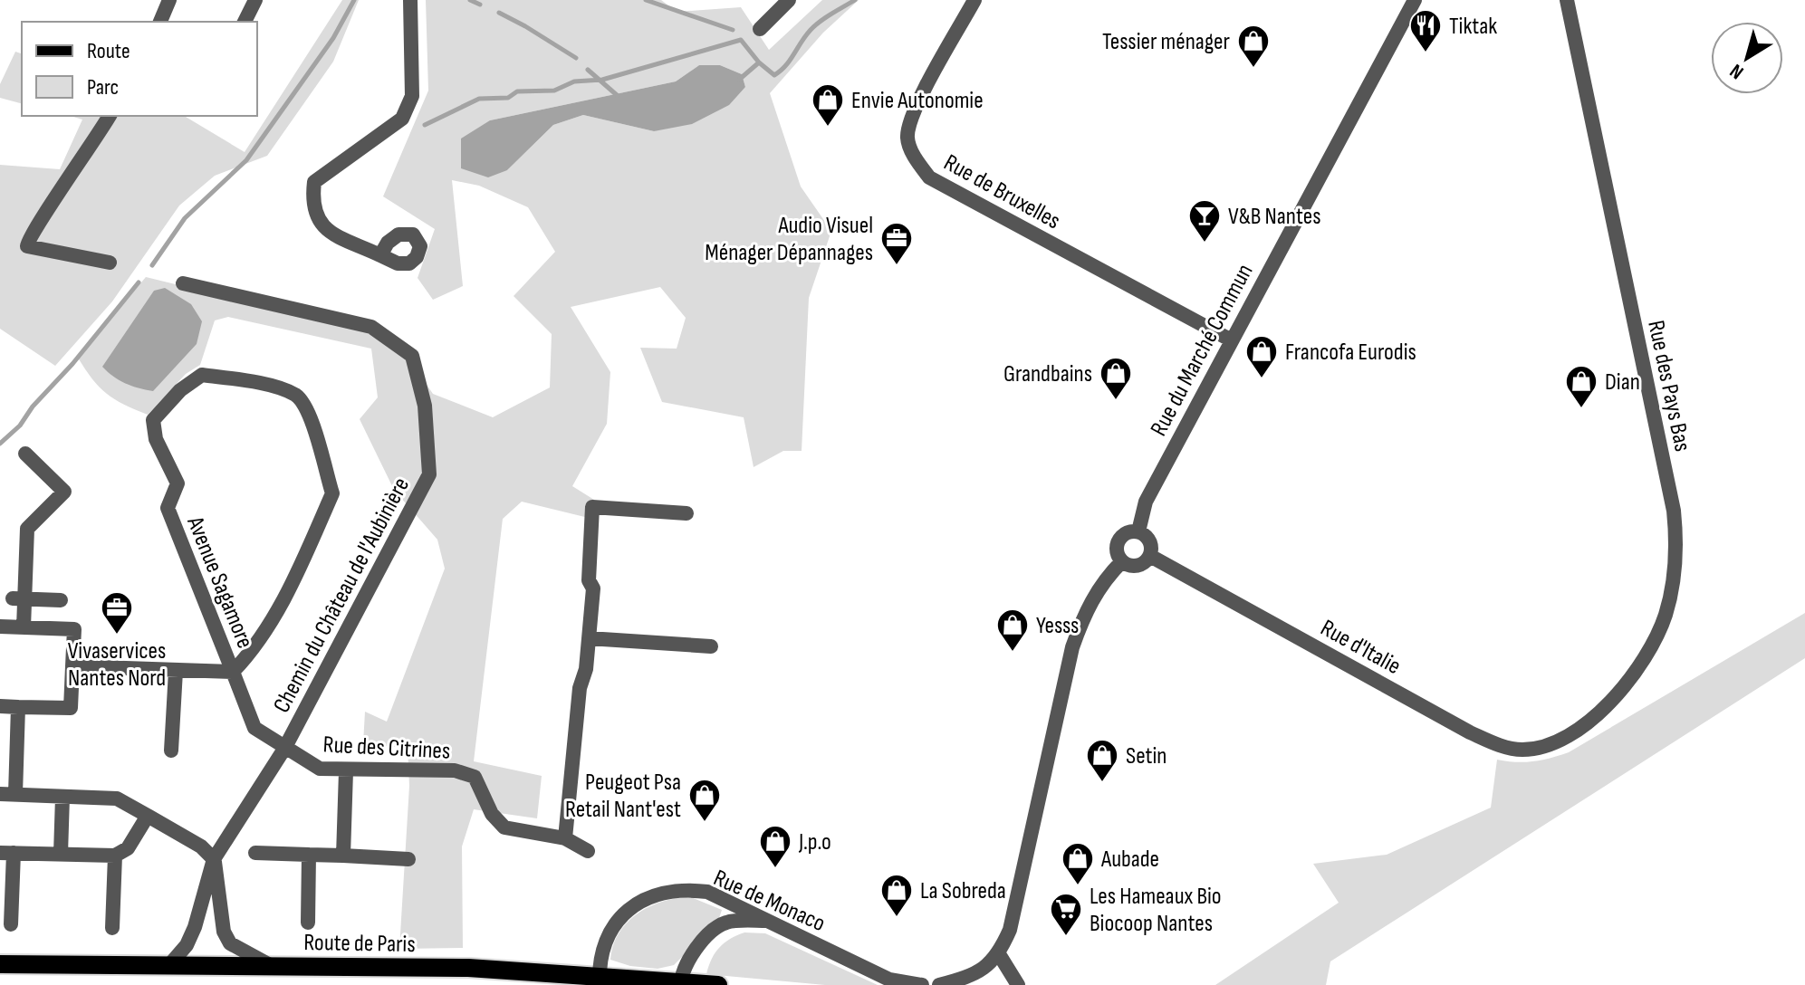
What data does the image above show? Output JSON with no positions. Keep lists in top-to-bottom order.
{
  "streets": {
    "main road": ["Route de Paris"],
    "street": [
      "Rue de Bruxelles",
      "Rue du Marché Commun",
      "Rue des Pays Bas",
      "Avenue Sagamore",
      "Chemin du Château de l'Aubinière",
      "Rue d'Italie",
      "Rue des Citrines",
      "Rue de Monaco"
    ]
  },
  "crossings": [
    ["Rue de Bruxelles", "Rue du Marché Commun"],
    ["Rue du Marché Commun", "Rue d'Italie"],
    ["Rue des Pays Bas", "Rue d'Italie"],
    ["Avenue Sagamore", "Chemin du Château de l'Aubinière"],
    ["Avenue Sagamore", "Rue des Citrines"],
    ["Chemin du Château de l'Aubinière", "Rue des Citrines"],
    ["Chemin du Château de l'Aubinière", "Route de Paris"],
    ["Rue de Monaco", "Route de Paris"]
  ],
  "places": {
    "restaurant": ["Tiktak"],
    "shop": [
      "Tessier ménager",
      "Envie Autonomie",
      "Francofa Eurodis",
      "Grandbains",
      "Dian",
      "Yesss",
      "Setin",
      "Peugeot Psa Retail Nant'est",
      "J.p.o",
      "Aubade",
      "La Sobreda"
    ],
    "bar": ["V&B Nantes"],
    "office": ["Audio Visuel Ménager Dépannages", "Vivaservices Nantes Nord"],
    "supermarket": ["Les Hameaux Bio Biocoop Nantes"]
  },
  "legend": ["Route", "Parc"],
  "north": "bottom left"
}
